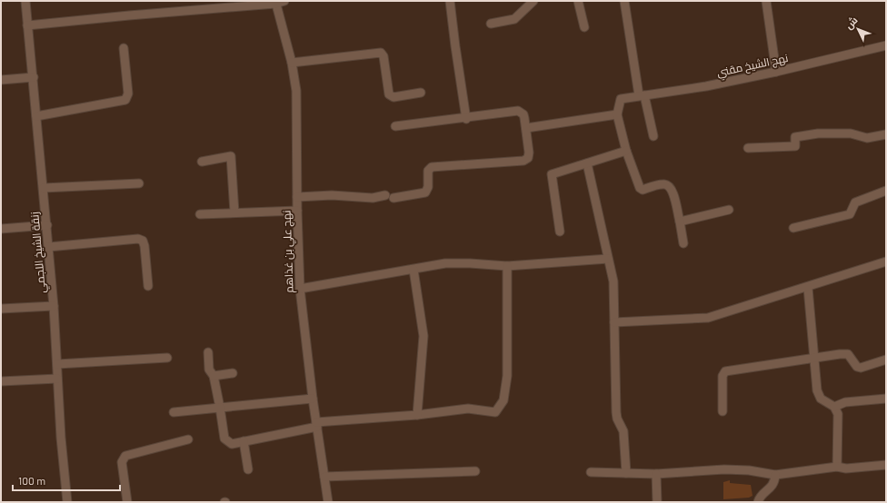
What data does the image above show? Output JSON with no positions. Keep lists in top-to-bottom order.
{
  "streets": {
    "street": ["نهج الشيخ مقني", "نهج علي بن غذاهم", "زنقة الشيخ اللجمي"]
  },
  "scale_bar": "100 m",
  "north": "top left"
}
